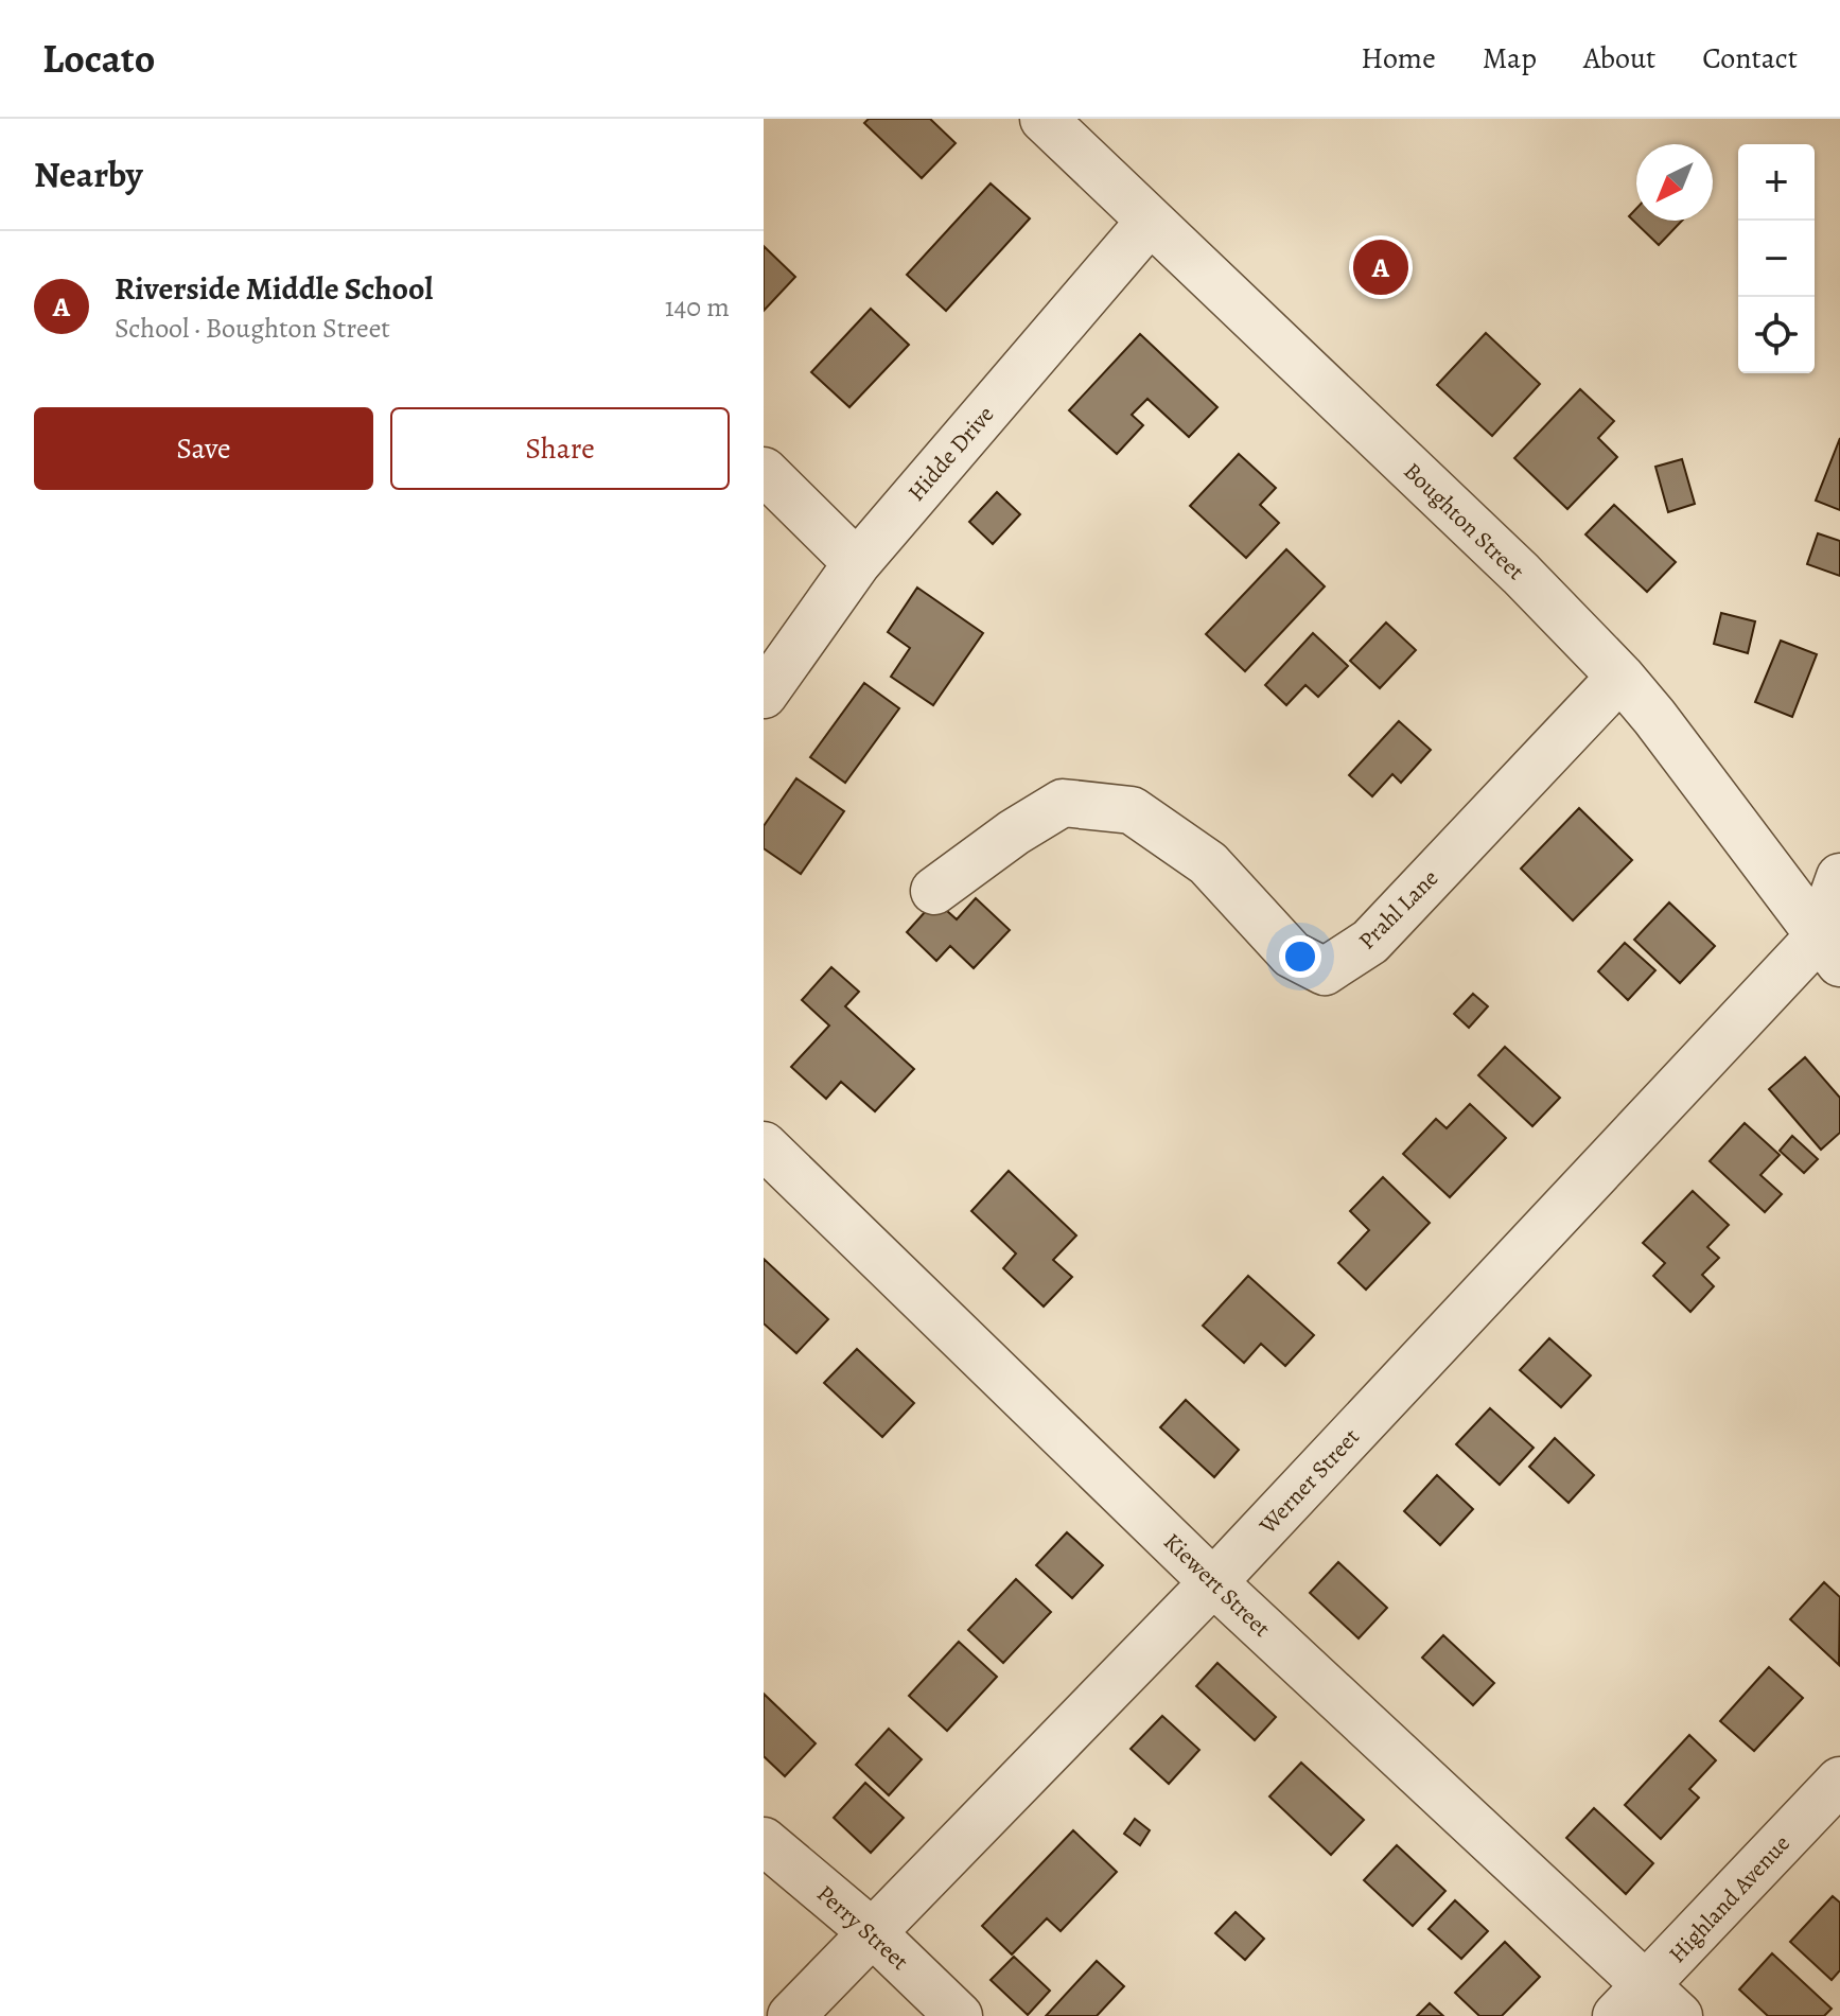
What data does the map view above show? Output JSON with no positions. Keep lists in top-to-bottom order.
{
  "streets": {
    "street": [
      "Hidde Drive",
      "Boughton Street",
      "Prahl Lane",
      "Werner Street",
      "Kiewert Street",
      "Highland Avenue",
      "Perry Street"
    ]
  },
  "crossings": [
    ["Hidde Drive", "Boughton Street"],
    ["Boughton Street", "Prahl Lane"],
    ["Boughton Street", "Werner Street"],
    ["Werner Street", "Kiewert Street"],
    ["Werner Street", "Perry Street"],
    ["Kiewert Street", "Highland Avenue"]
  ],
  "north": "bottom left",
  "page": {
    "header": "Locato",
    "nav": [
      "Home",
      "Map",
      "About",
      "Contact"
    ],
    "heading": "Nearby",
    "map_buttons": ["+", "−"],
    "list": [
      {
        "mark": "A",
        "name": "Riverside Middle School",
        "note": "School · Boughton Street",
        "value": "140 m"
      }
    ],
    "pins": "A",
    "buttons": ["Save", "Share"]
  }
}
